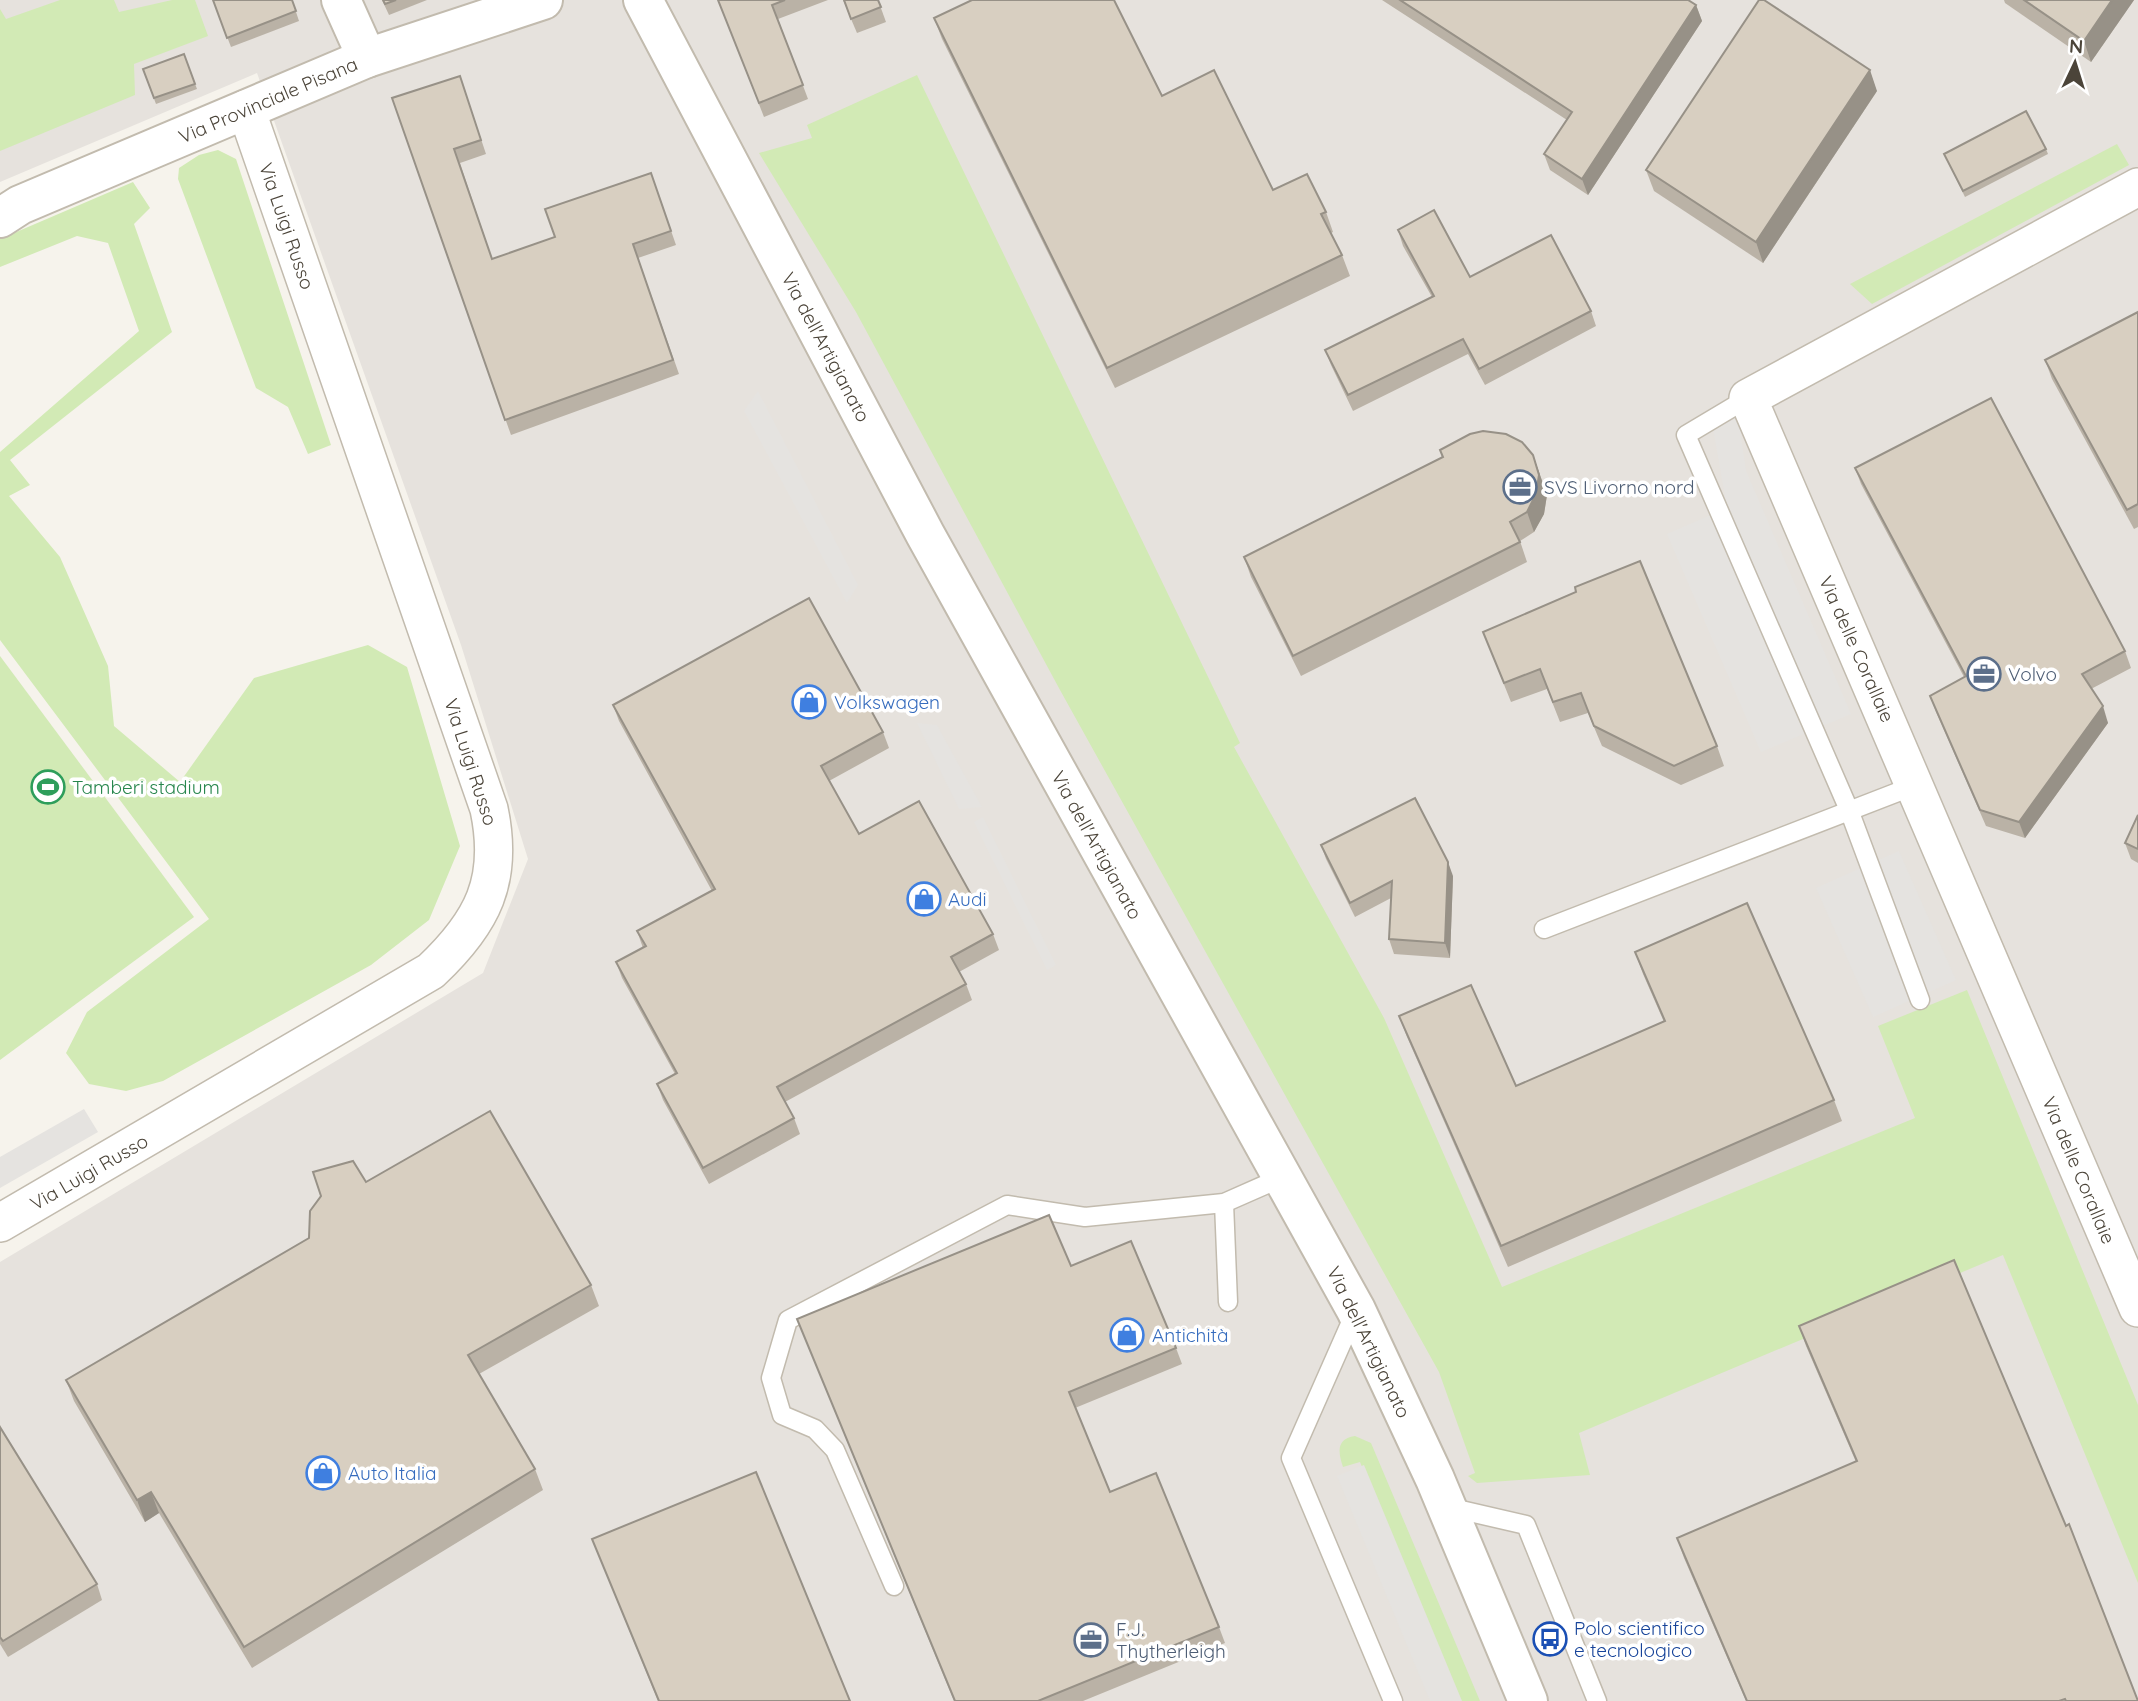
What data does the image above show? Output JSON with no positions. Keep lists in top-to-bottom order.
{
  "streets": {
    "street": [
      "Via Provinciale Pisana",
      "Via Luigi Russo",
      "Via dell'Artigianato",
      "Via delle Corallaie"
    ]
  },
  "crossings": [
    ["Via Provinciale Pisana", "Via Luigi Russo"]
  ],
  "places": {
    "office": ["SVS Livorno nord", "Volvo", "F.J. Thytherleigh"],
    "shop": [
      "Volkswagen",
      "Audi",
      "Antichità",
      "Auto Italia"
    ],
    "sports": ["Tamberi stadium"],
    "bus stop": ["Polo scientifico e tecnologico"]
  },
  "north": "top"
}
